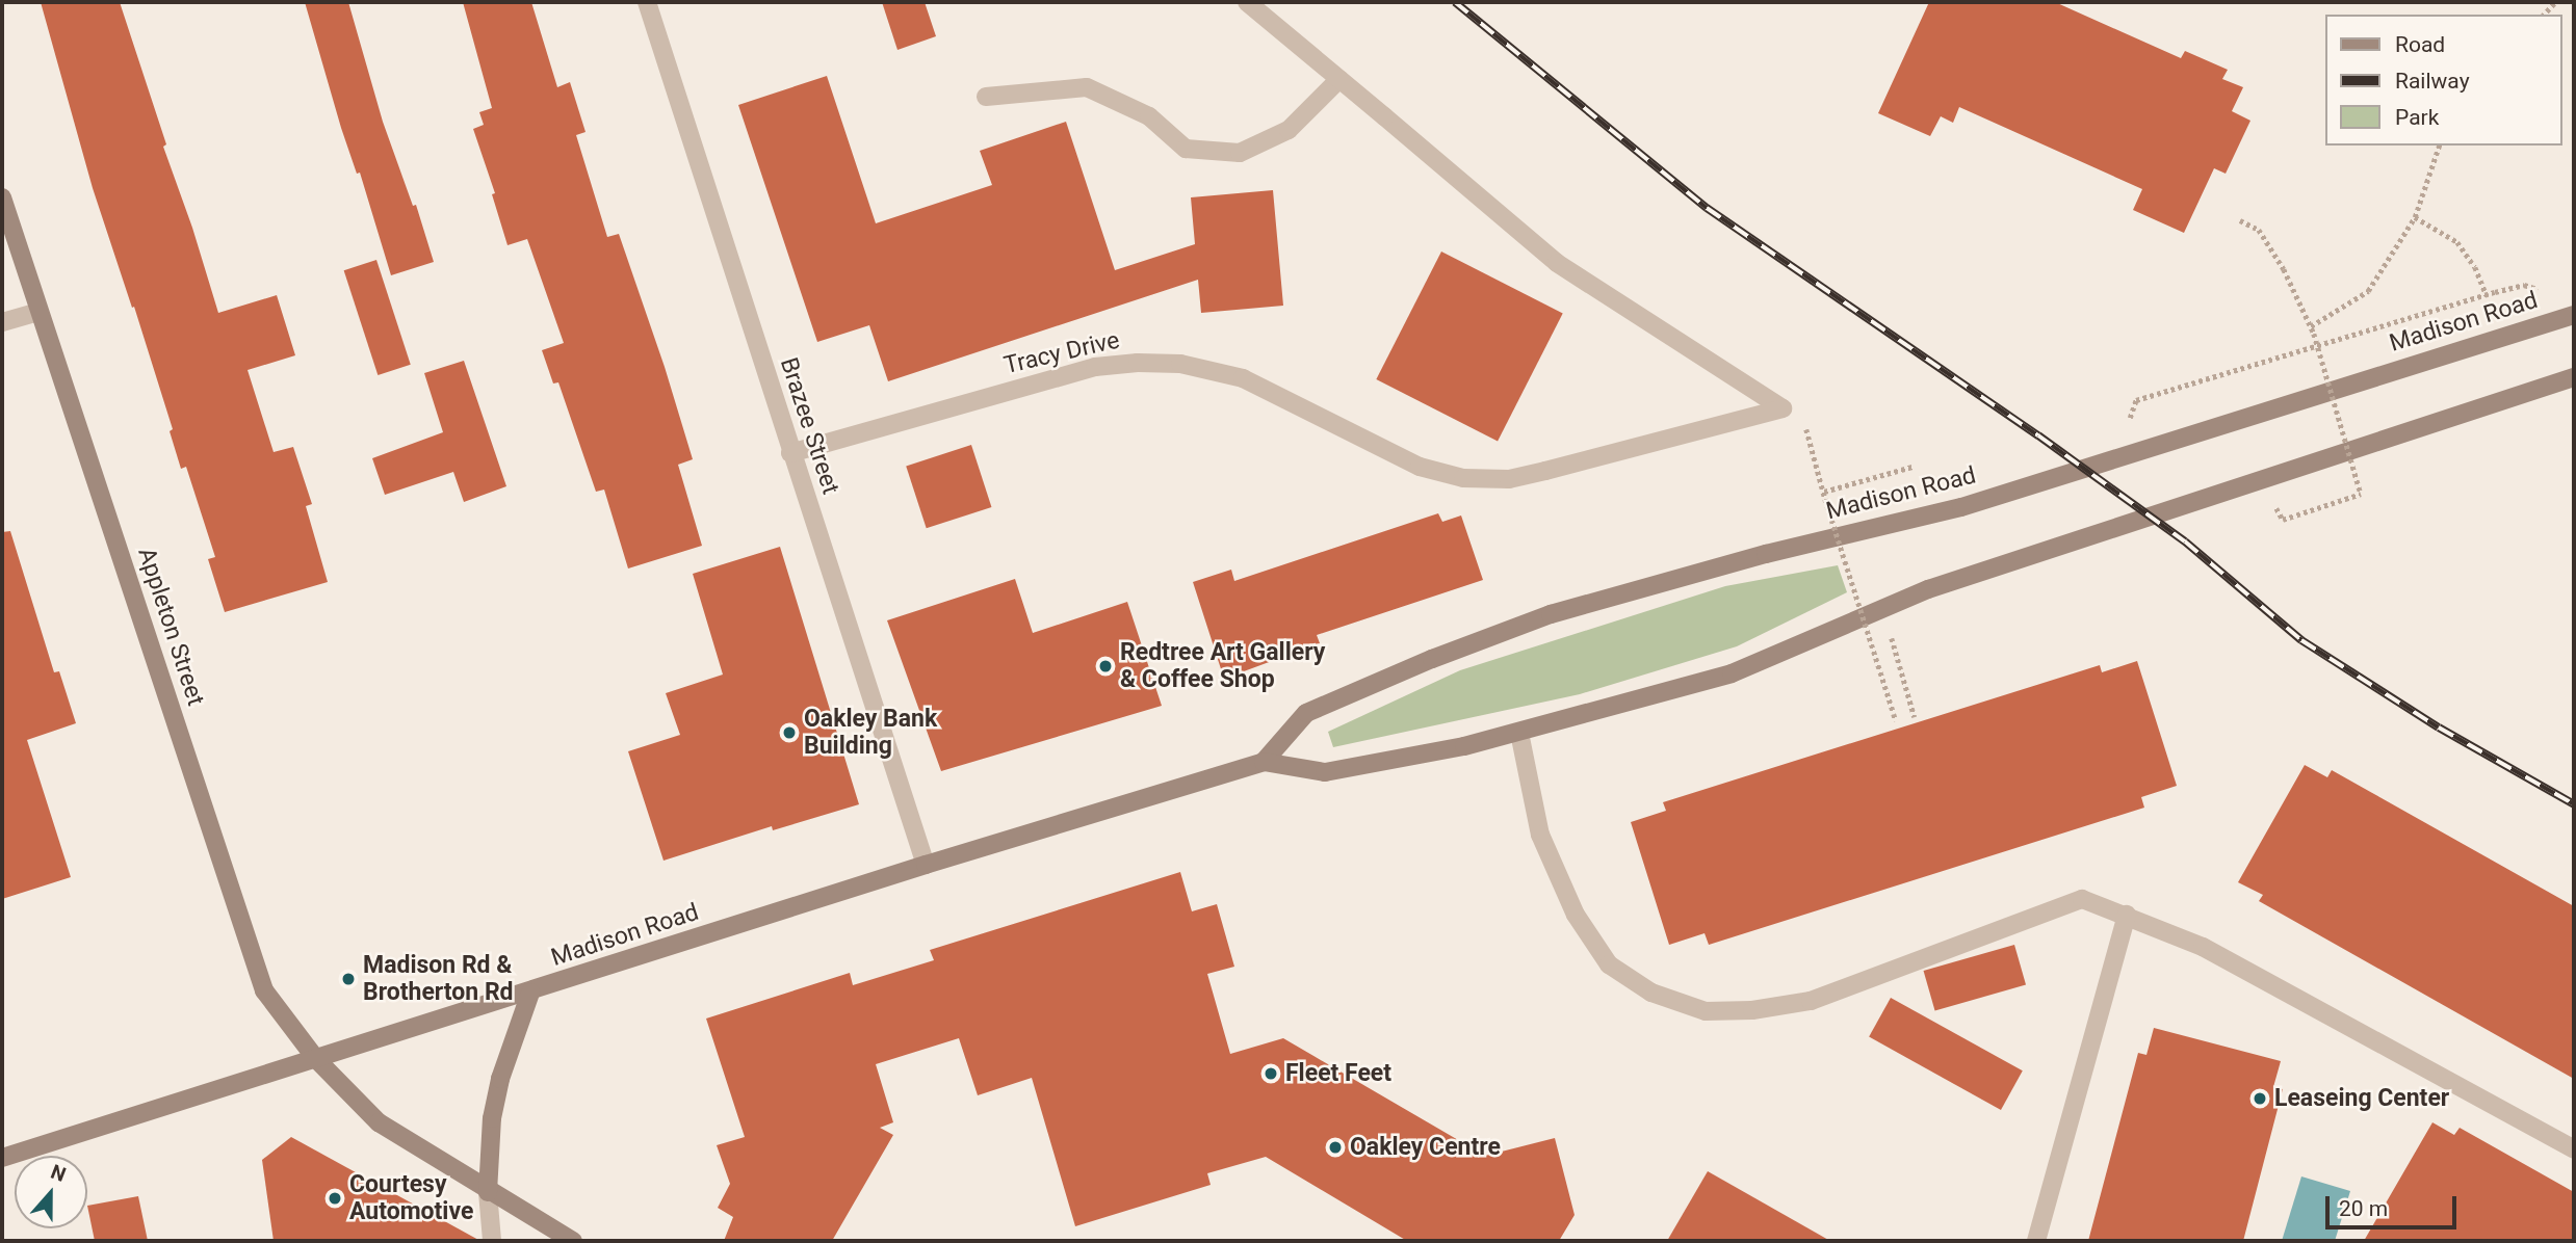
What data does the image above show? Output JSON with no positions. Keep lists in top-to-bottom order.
{
  "streets": {
    "main road": ["Madison Road", "Appleton Street"],
    "street": ["Tracy Drive", "Brazee Street"]
  },
  "crossings": [
    ["Madison Road", "Brazee Street"],
    ["Madison Road", "Appleton Street"],
    ["Tracy Drive", "Brazee Street"]
  ],
  "places": [
    "Redtree Art Gallery & Coffee Shop",
    "Oakley Bank Building",
    "Madison Rd & Brotherton Rd",
    "Fleet Feet",
    "Leaseing Center",
    "Oakley Centre",
    "Courtesy Automotive"
  ],
  "legend": ["Road", "Railway", "Park"],
  "scale_bar": "20 m",
  "north": "top"
}
